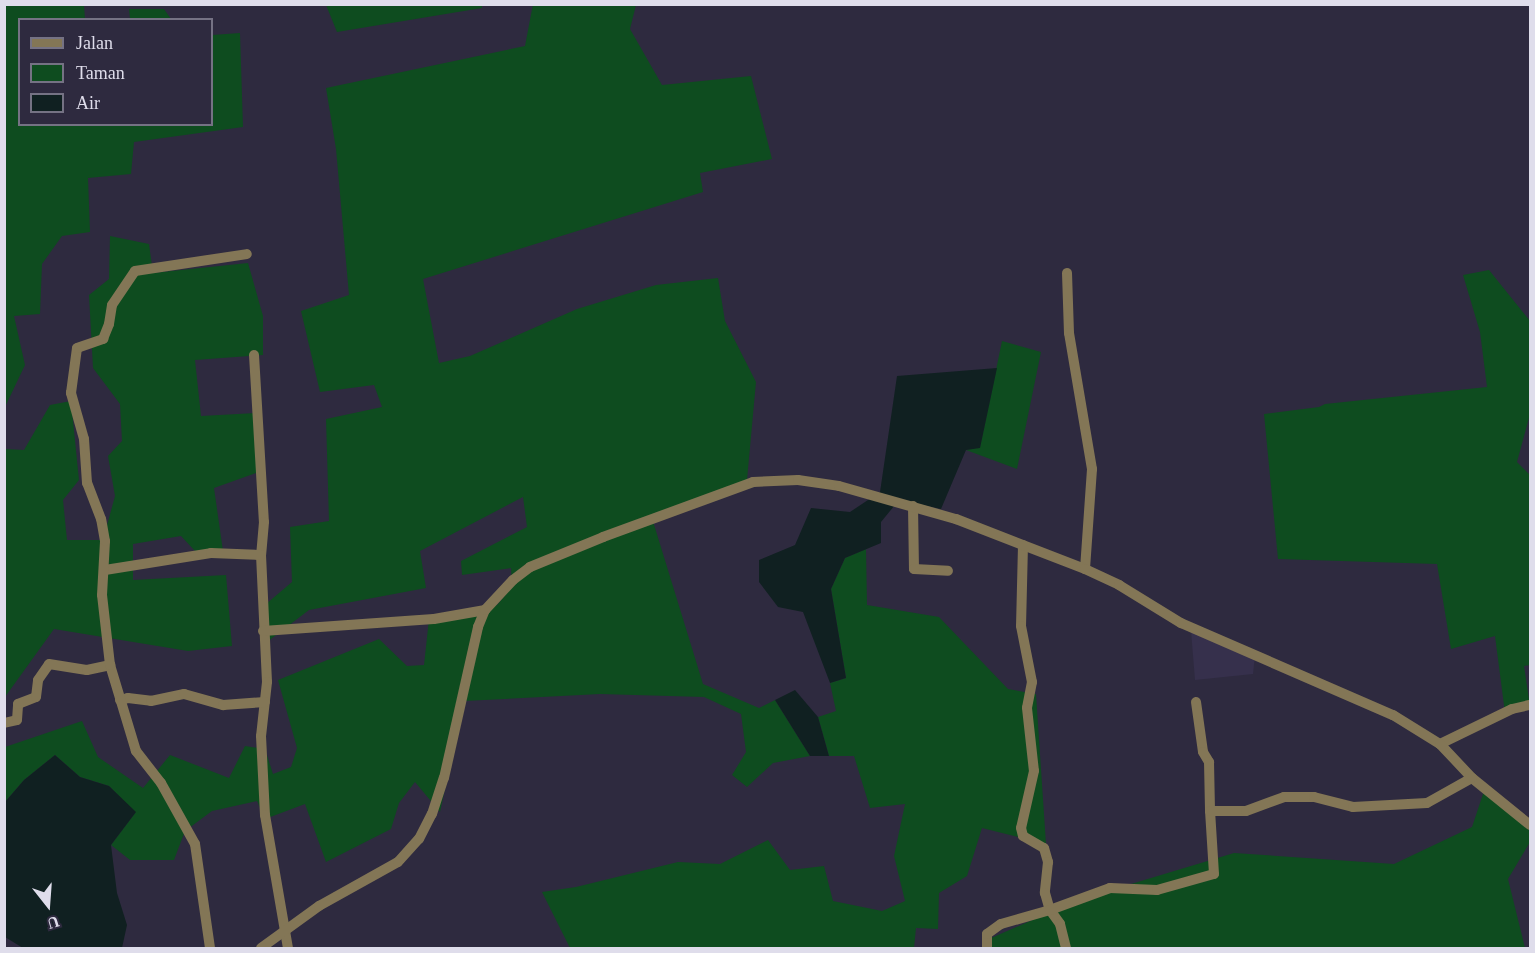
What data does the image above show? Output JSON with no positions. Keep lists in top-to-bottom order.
{
  "legend": ["Jalan", "Taman", "Air"],
  "north": "bottom"
}
